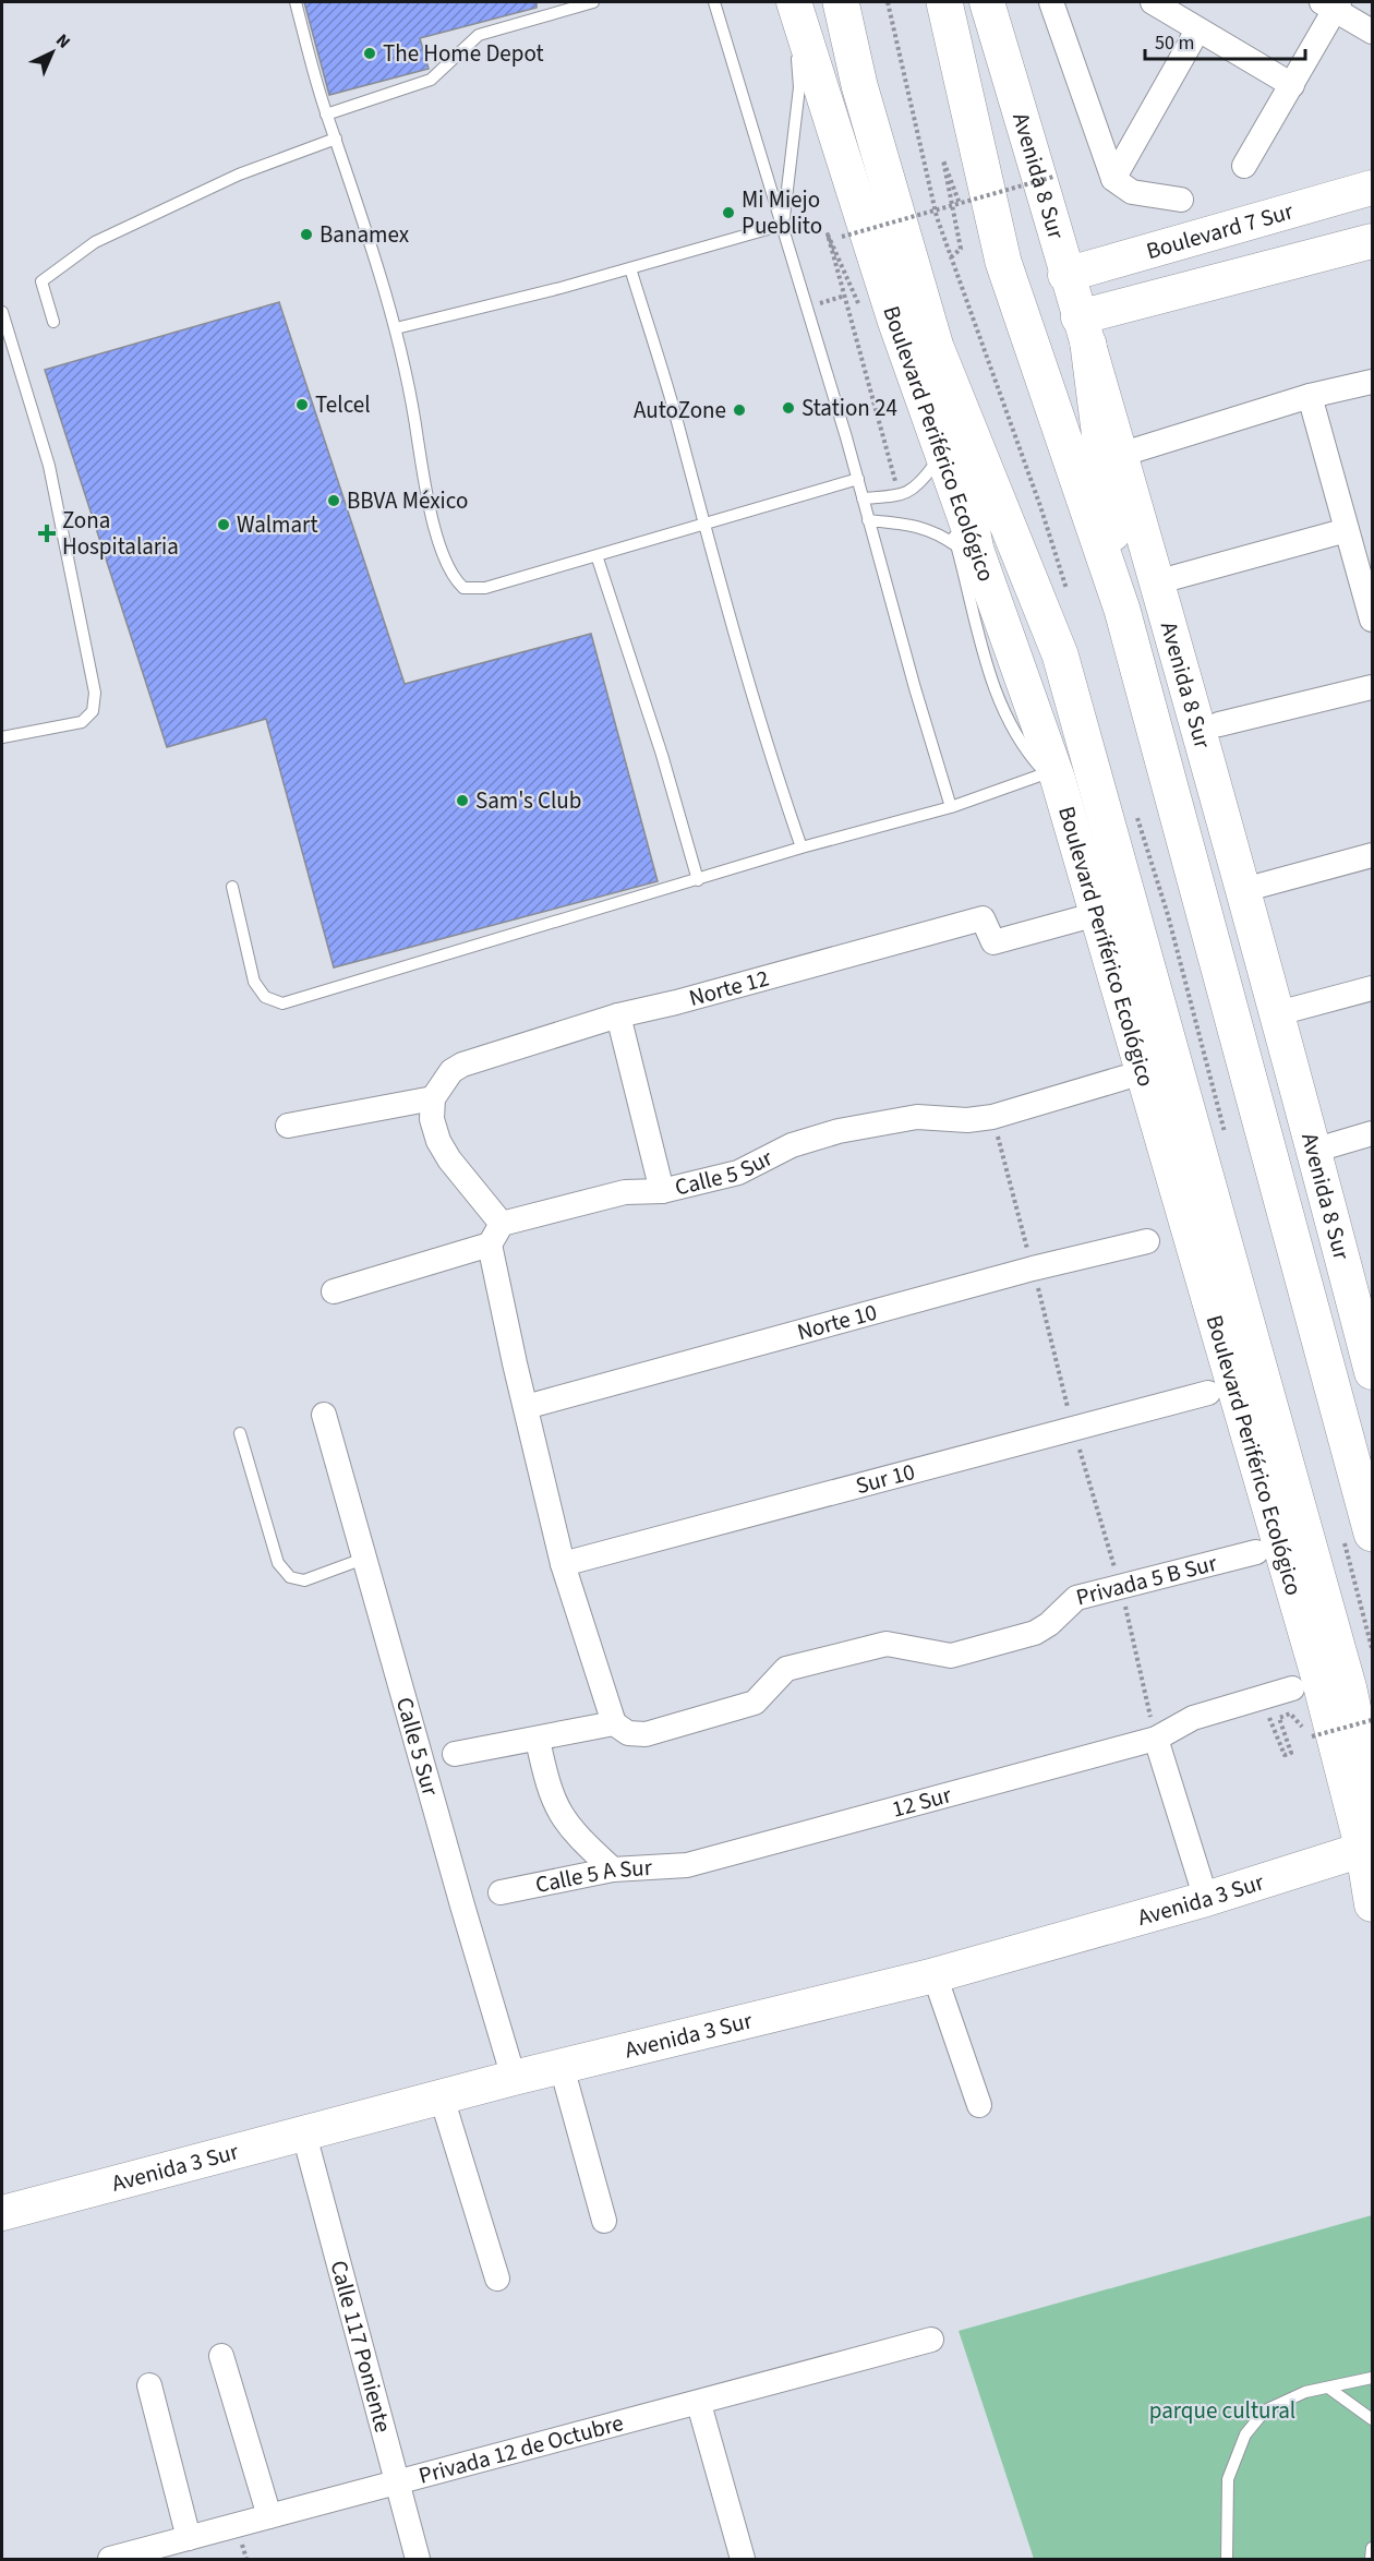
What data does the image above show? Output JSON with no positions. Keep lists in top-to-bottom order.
{
  "streets": {
    "highway": ["Boulevard Periférico Ecológico"],
    "street": [
      "Avenida 8 Sur",
      "Boulevard 7 Sur",
      "Norte 12",
      "Calle 5 Sur",
      "Norte 10",
      "Sur 10",
      "Privada 5 B Sur",
      "12 Sur",
      "Calle 5 A Sur",
      "Avenida 3 Sur",
      "Calle 117 Poniente",
      "Privada 12 de Octubre"
    ]
  },
  "crossings": [
    ["Avenida 8 Sur", "Boulevard 7 Sur"],
    ["Boulevard Periférico Ecológico", "Norte 12"],
    ["Boulevard Periférico Ecológico", "Avenida 3 Sur"],
    ["Calle 5 Sur", "Avenida 3 Sur"],
    ["12 Sur", "Calle 5 A Sur"],
    ["Avenida 3 Sur", "Calle 117 Poniente"],
    ["Calle 117 Poniente", "Privada 12 de Octubre"]
  ],
  "parks": ["parque cultural"],
  "places": {
    "other": [
      "The Home Depot",
      "Mi Miejo Pueblito",
      "Banamex",
      "Telcel",
      "Station 24",
      "AutoZone",
      "BBVA México",
      "Walmart",
      "Sam's Club"
    ],
    "health": ["Zona Hospitalaria"]
  },
  "scale_bar": "50 m",
  "north": "top right"
}
